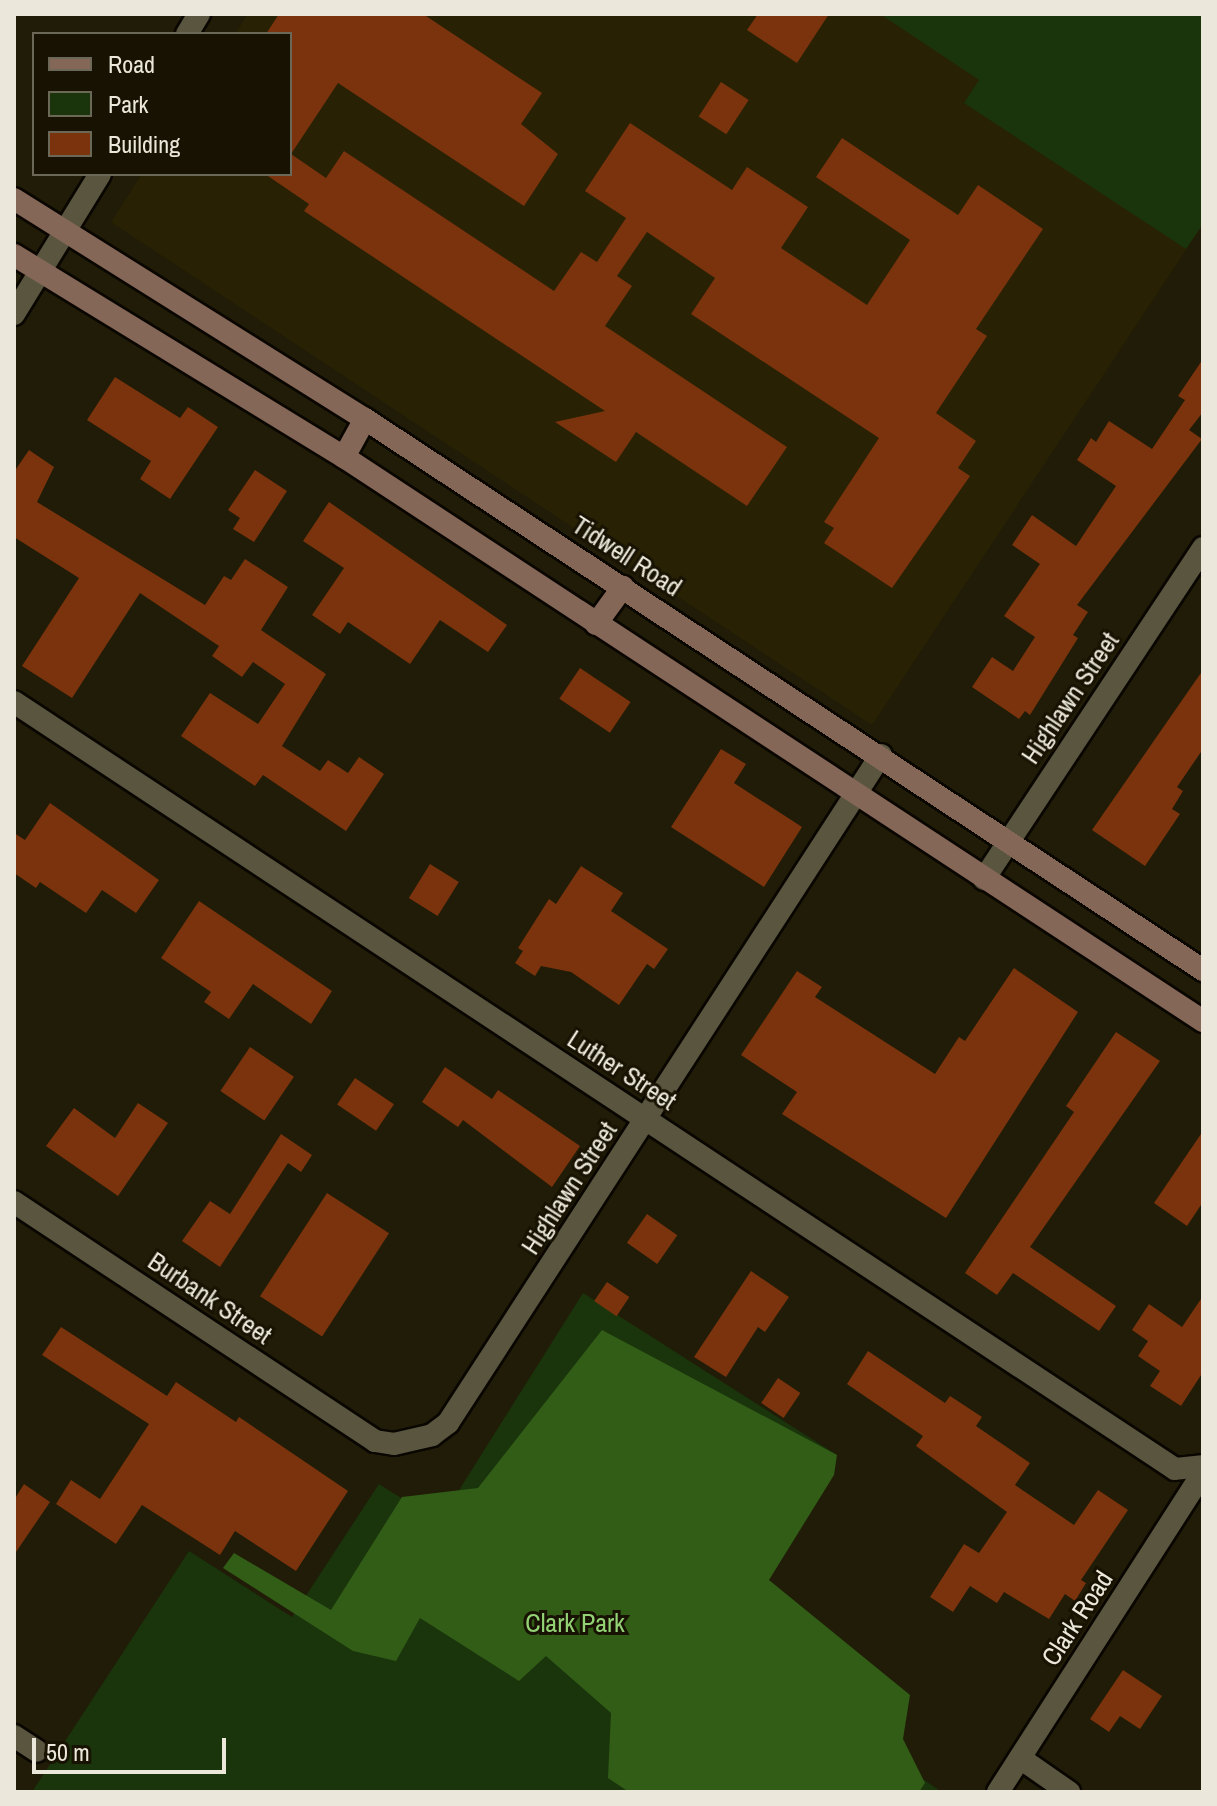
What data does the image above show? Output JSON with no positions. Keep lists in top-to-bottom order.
{
  "streets": {
    "main road": ["Tidwell Road"],
    "street": [
      "Highlawn Street",
      "Luther Street",
      "Burbank Street",
      "Clark Road"
    ]
  },
  "crossings": [
    ["Tidwell Road", "Highlawn Street"],
    ["Highlawn Street", "Luther Street"],
    ["Highlawn Street", "Burbank Street"]
  ],
  "parks": ["Clark Park"],
  "legend": ["Road", "Park", "Building"],
  "scale_bar": "50 m"
}
